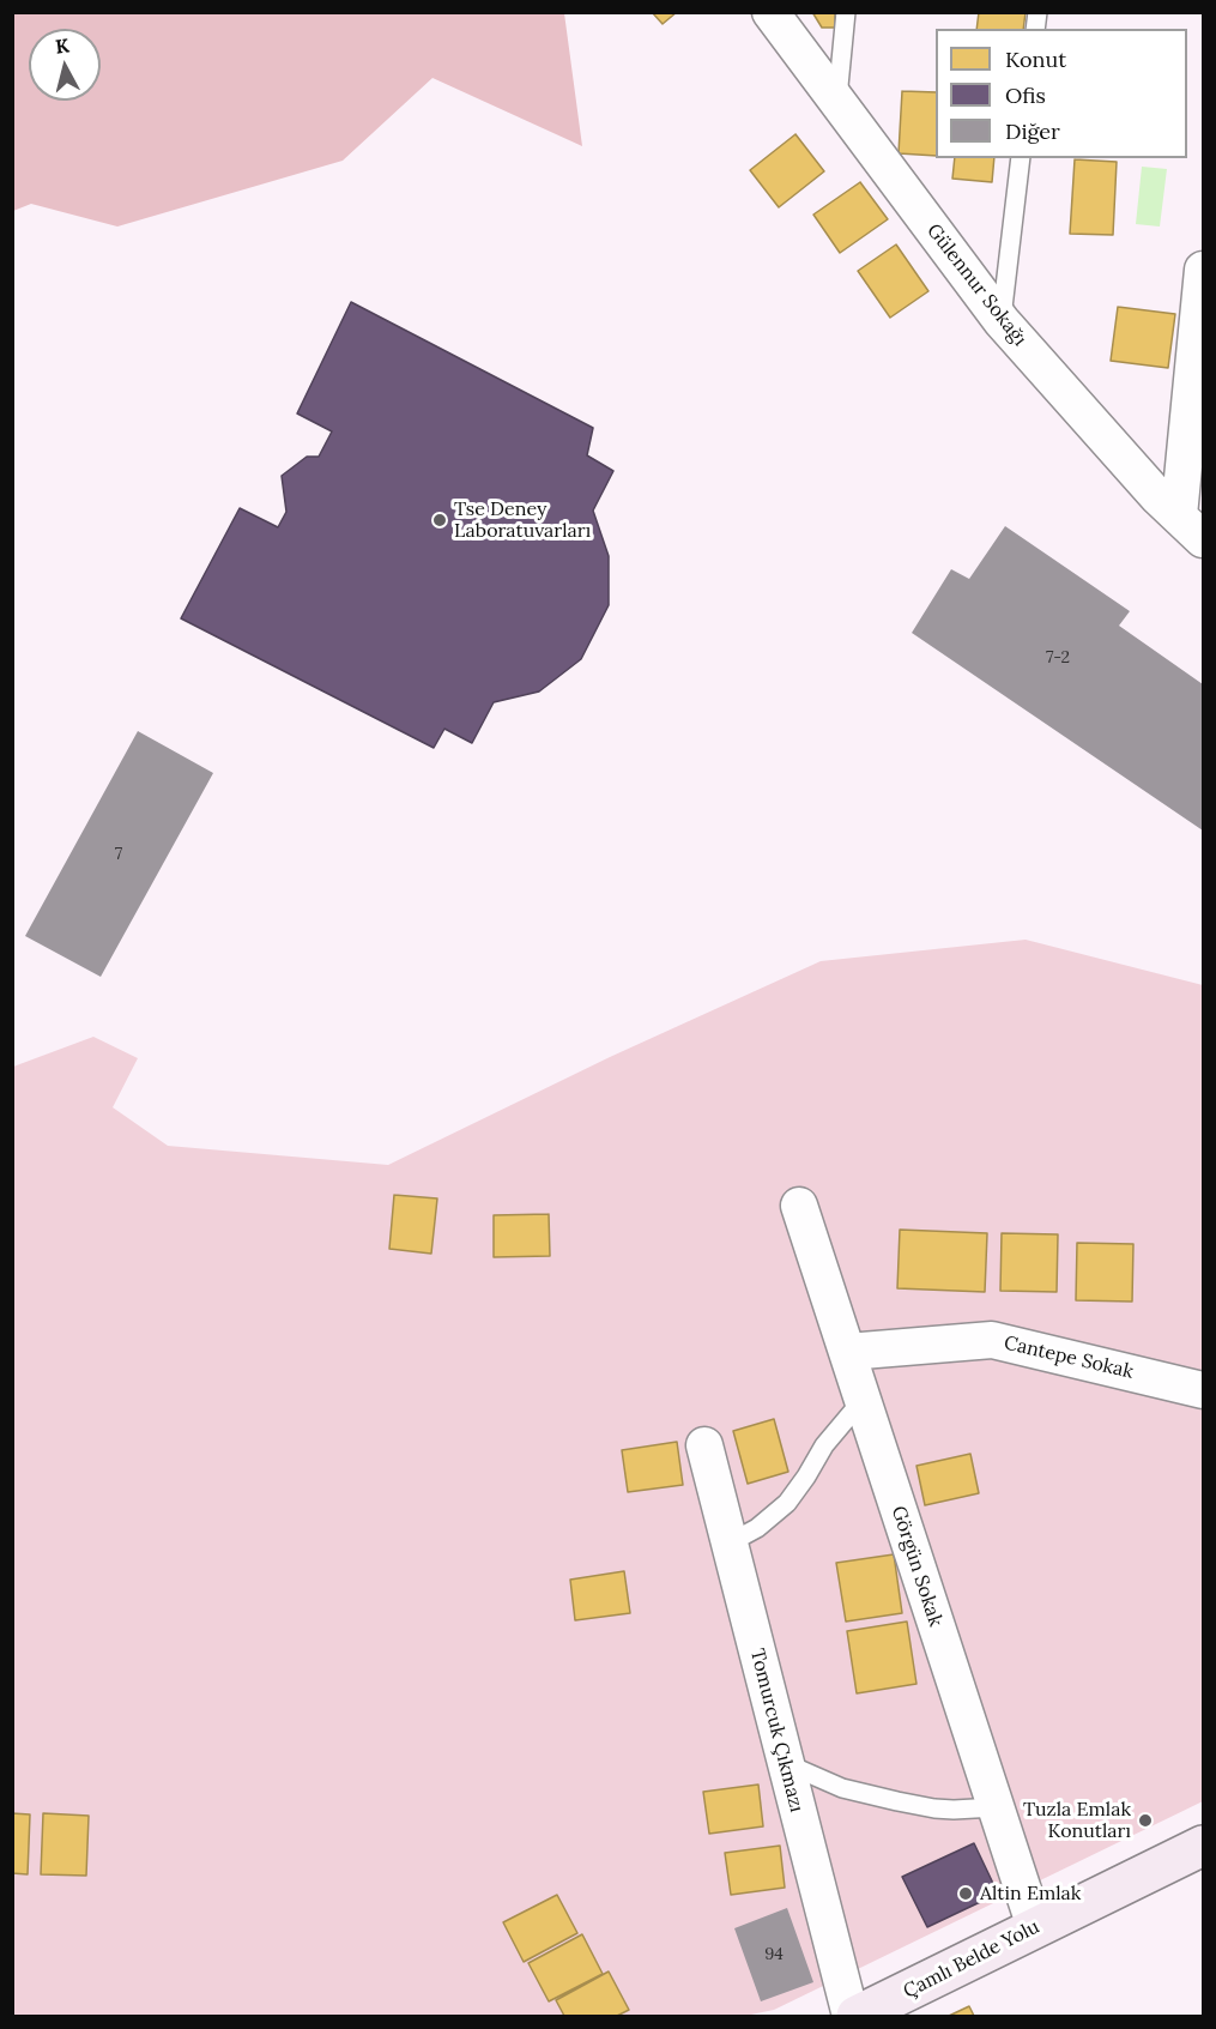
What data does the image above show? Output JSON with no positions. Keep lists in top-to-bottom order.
{
  "streets": {
    "street": [
      "Gülennur Sokağı",
      "Cantepe Sokak",
      "Görgün Sokak",
      "Tomurcuk Çıkmazı",
      "Çamlı Belde Yolu"
    ]
  },
  "crossings": [
    ["Cantepe Sokak", "Görgün Sokak"],
    ["Görgün Sokak", "Çamlı Belde Yolu"]
  ],
  "places": ["Tse Deney Laboratuvarları", "Tuzla Emlak Konutları", "Altin Emlak"],
  "house_numbers": ["7-2", "7", "94"],
  "legend": ["Konut", "Ofis", "Diğer"],
  "north": "top"
}
